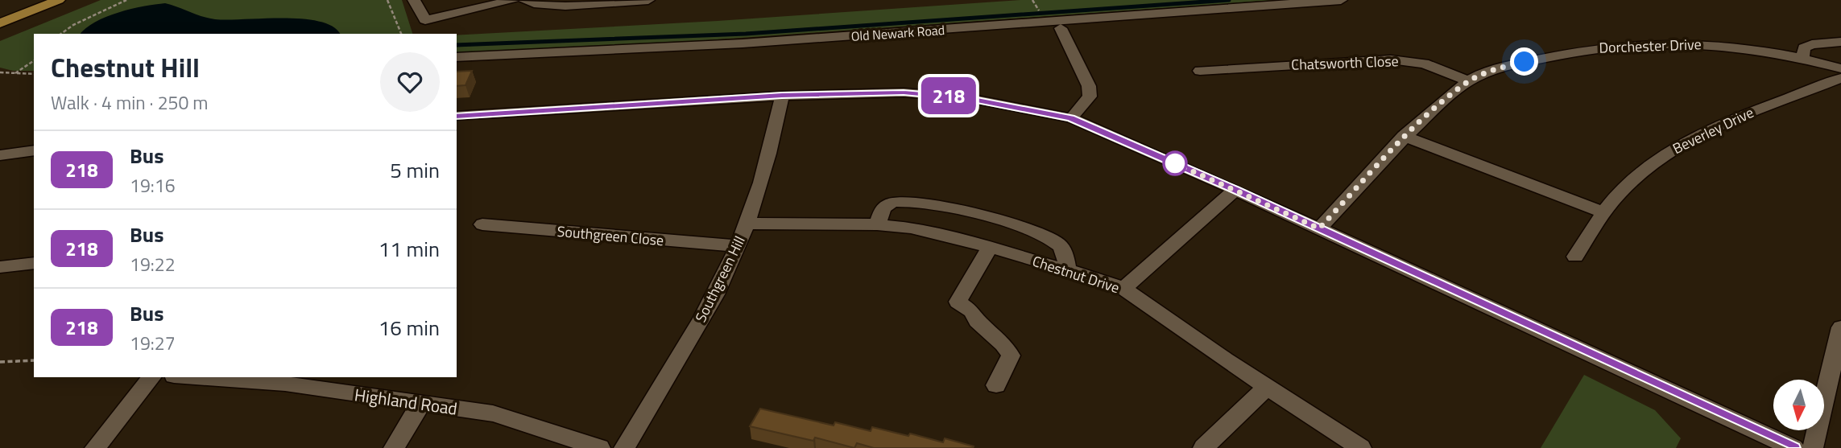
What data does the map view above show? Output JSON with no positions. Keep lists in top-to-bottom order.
{
  "streets": {
    "street": [
      "Old Newark Road",
      "Dorchester Drive",
      "Chatsworth Close",
      "Beverley Drive",
      "Southgreen Close",
      "Chestnut Drive",
      "Southgreen Hill",
      "Highland Road"
    ]
  },
  "crossings": [
    ["Dorchester Drive", "Chatsworth Close"],
    ["Southgreen Close", "Southgreen Hill"],
    ["Chestnut Drive", "Southgreen Hill"]
  ],
  "lines": ["bus line 218"],
  "north": "bottom",
  "page": {
    "on_map": "218",
    "heading": ["Chestnut Hill", "Walk · 4 min · 250 m"],
    "list": [
      {
        "mark": "218",
        "name": "Bus",
        "note": "19:16",
        "value": "5 min"
      },
      {
        "mark": "218",
        "name": "Bus",
        "note": "19:22",
        "value": "11 min"
      },
      {
        "mark": "218",
        "name": "Bus",
        "note": "19:27",
        "value": "16 min"
      }
    ]
  }
}
